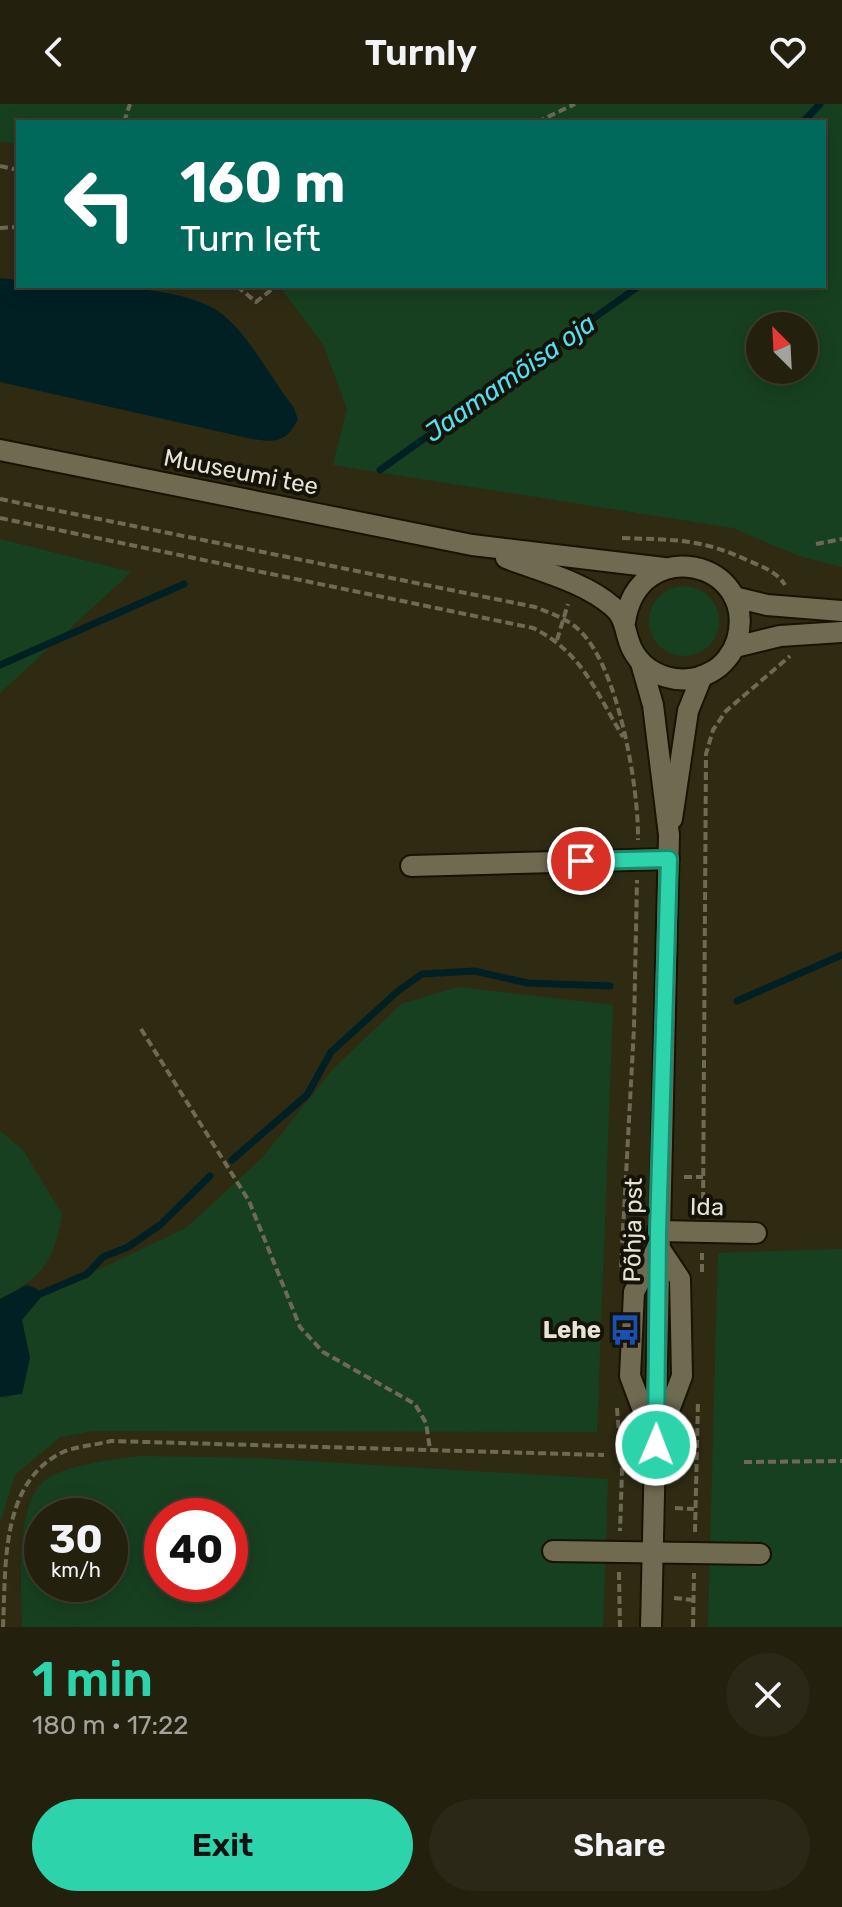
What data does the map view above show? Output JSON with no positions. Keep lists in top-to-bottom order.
{
  "streets": {
    "street": ["Muuseumi tee", "Ida", "Põhja pst"]
  },
  "crossings": [
    ["Muuseumi tee", "Põhja pst"],
    ["Ida", "Põhja pst"]
  ],
  "water": ["Jaamamõisa oja"],
  "places": {
    "bus stop": ["Lehe"]
  },
  "north": "top left",
  "page": {
    "header": "Turnly",
    "turn": ["160 m", "Turn left"],
    "speed": "30 km/h",
    "limit": "40",
    "heading": ["1 min", "180 m · 17:22"],
    "buttons": ["Exit", "Share"]
  }
}
